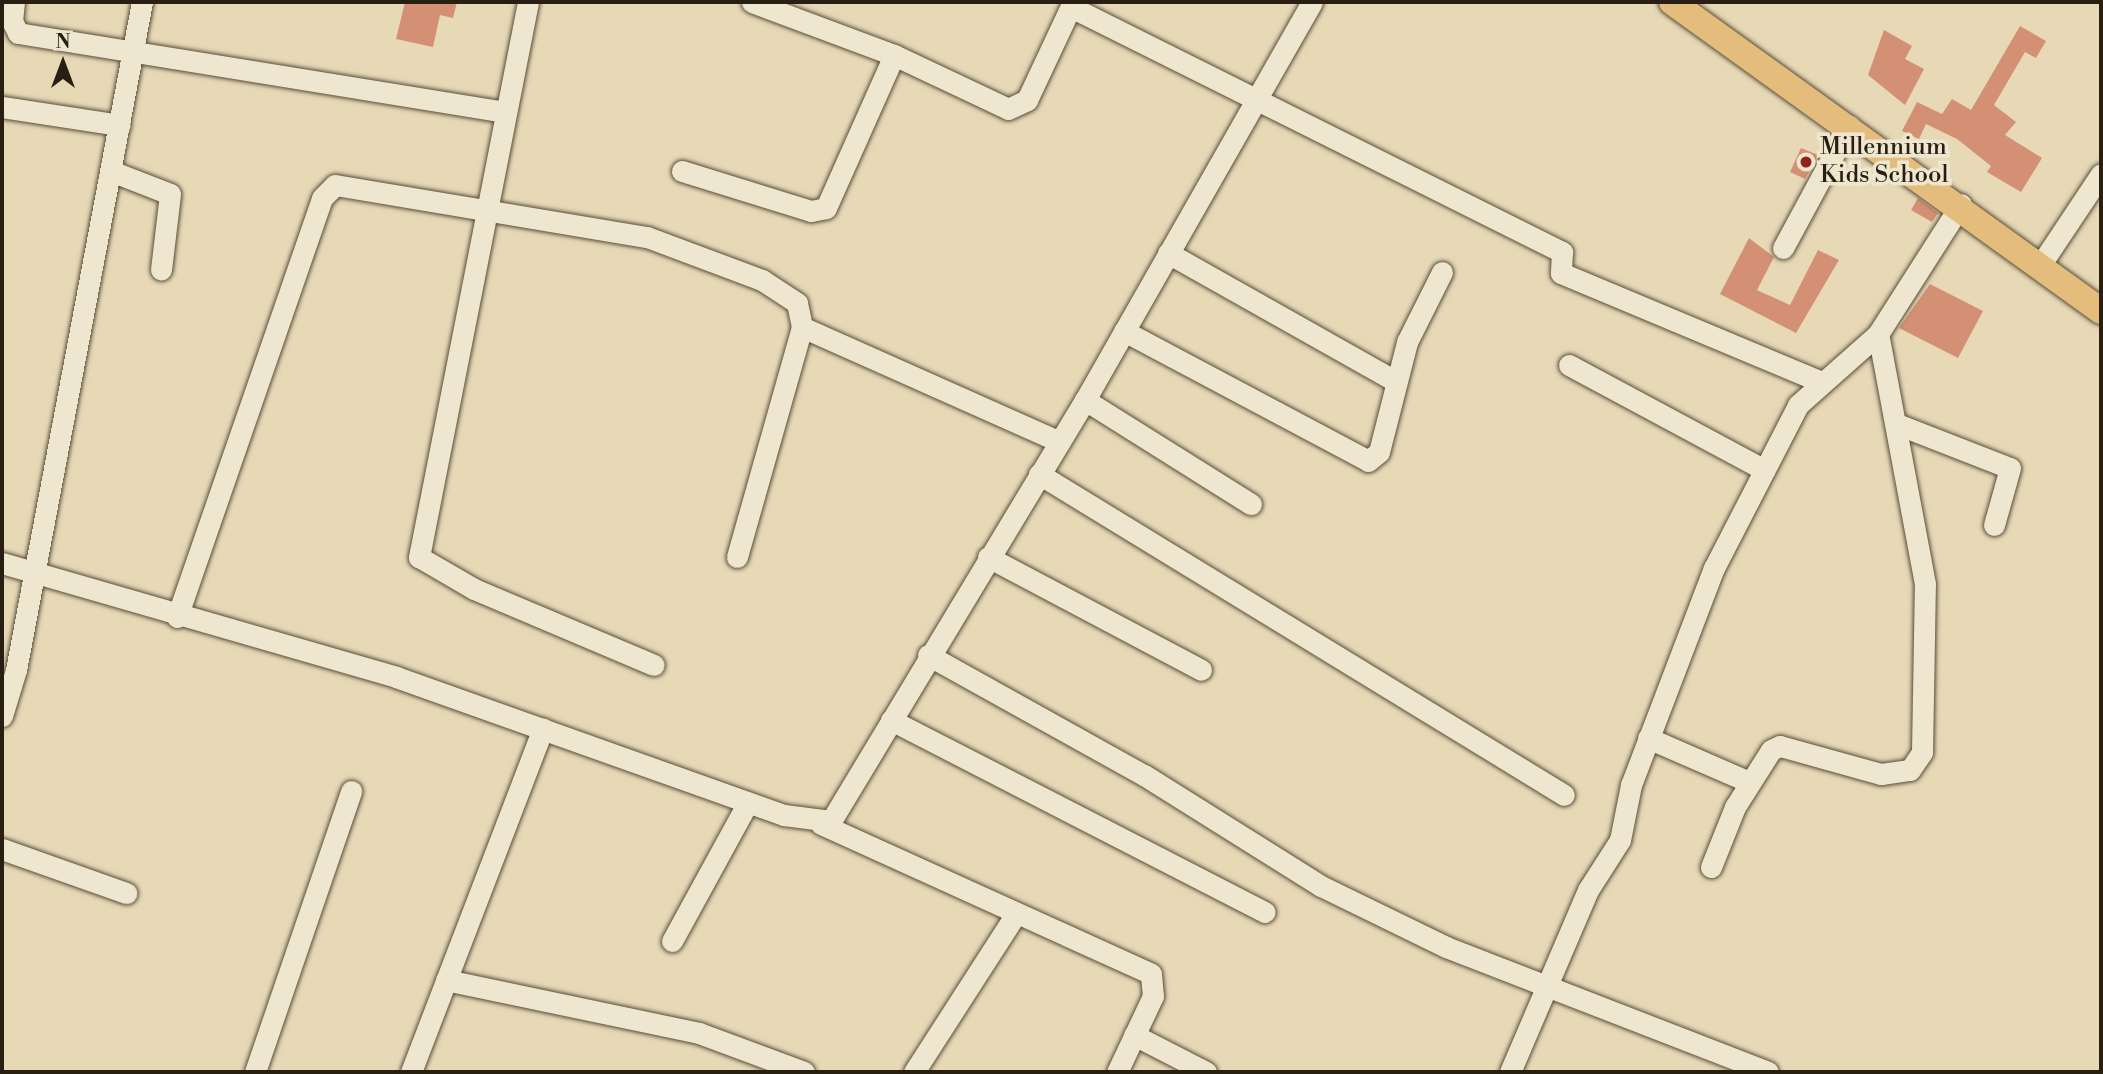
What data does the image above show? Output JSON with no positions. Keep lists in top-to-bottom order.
{
  "places": ["Millennium Kids School"],
  "north": "top"
}
